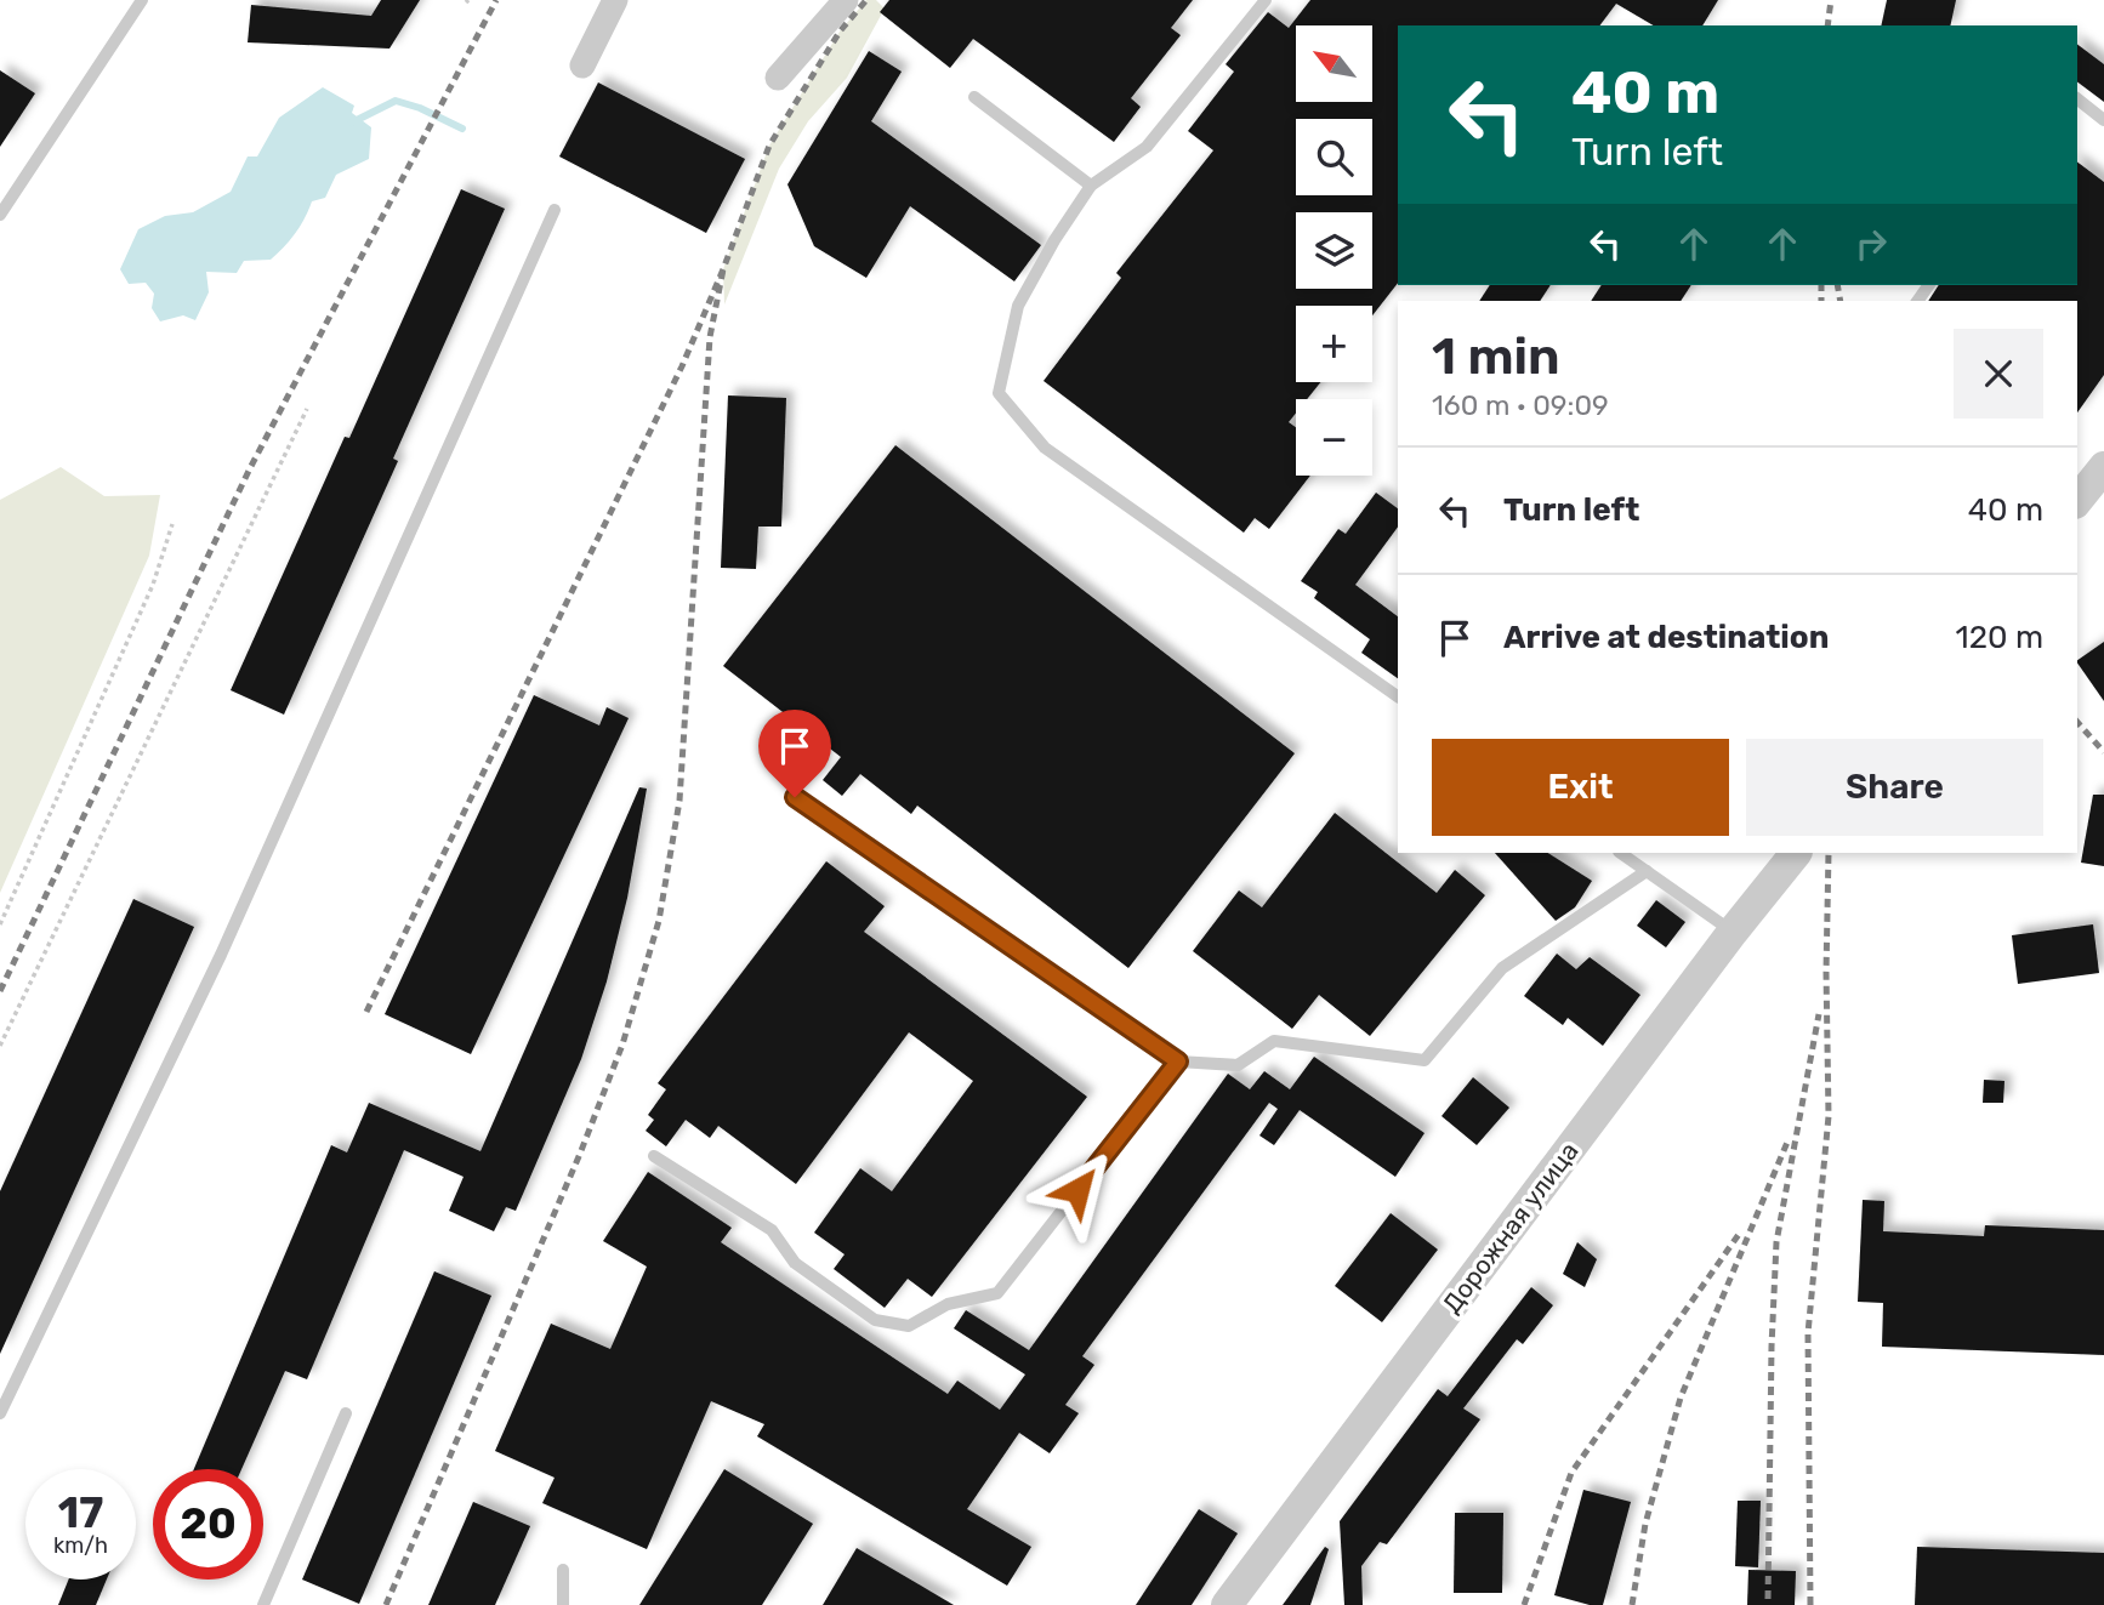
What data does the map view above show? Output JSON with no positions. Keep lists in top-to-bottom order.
{
  "streets": {
    "street": ["Дорожная улица"]
  },
  "north": "top left",
  "page": {
    "map_buttons": ["+", "−"],
    "turn": ["40 m", "Turn left"],
    "heading": ["1 min", "160 m · 09:09"],
    "list": [
      {
        "name": "Turn left",
        "value": "40 m"
      },
      {
        "name": "Arrive at destination",
        "value": "120 m"
      }
    ],
    "buttons": ["Exit", "Share"],
    "speed": "17 km/h",
    "limit": "20"
  }
}
